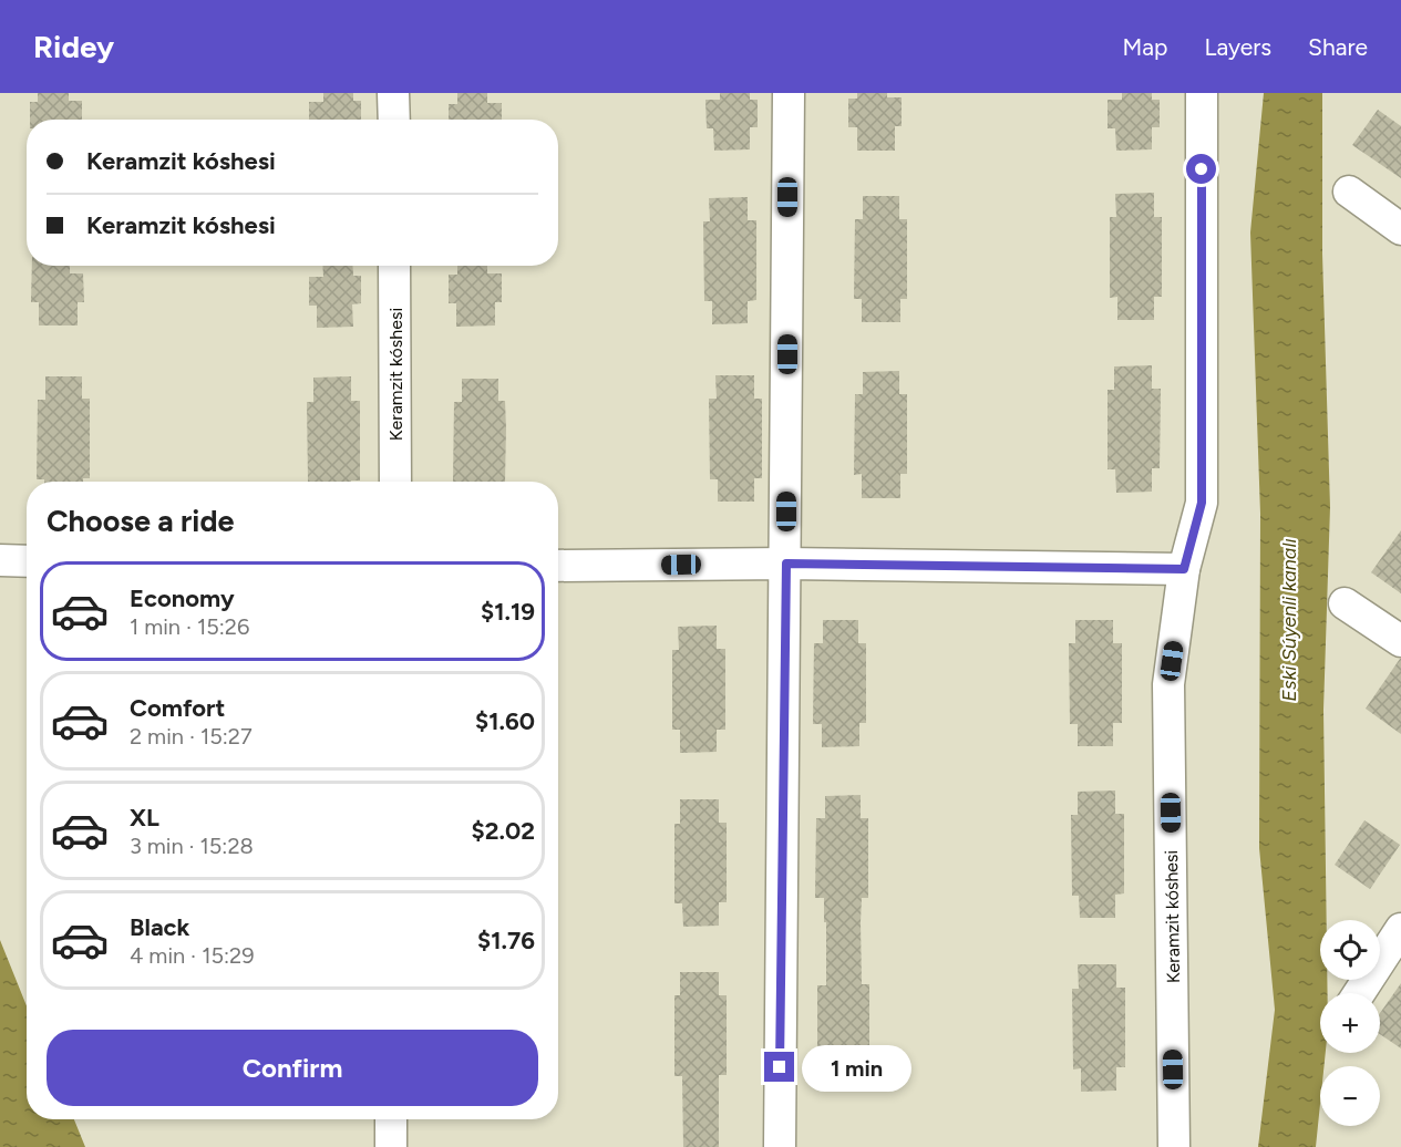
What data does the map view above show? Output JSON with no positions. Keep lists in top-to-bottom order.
{
  "streets": {
    "street": ["Keramzit kóshesi"]
  },
  "water": ["Eski Súyenli kanalı"],
  "page": {
    "header": "Ridey",
    "nav": ["Map", "Layers", "Share"],
    "banner": ["Keramzit kóshesi", "Keramzit kóshesi"],
    "heading": "Choose a ride",
    "list": [
      {
        "name": "Economy",
        "note": "1 min · 15:26",
        "value": "$1.19"
      },
      {
        "name": "Comfort",
        "note": "2 min · 15:27",
        "value": "$1.60"
      },
      {
        "name": "XL",
        "note": "3 min · 15:28",
        "value": "$2.02"
      },
      {
        "name": "Black",
        "note": "4 min · 15:29",
        "value": "$1.76"
      }
    ],
    "map_buttons": ["+", "−"],
    "buttons": "Confirm",
    "bubble": "1 min"
  }
}
